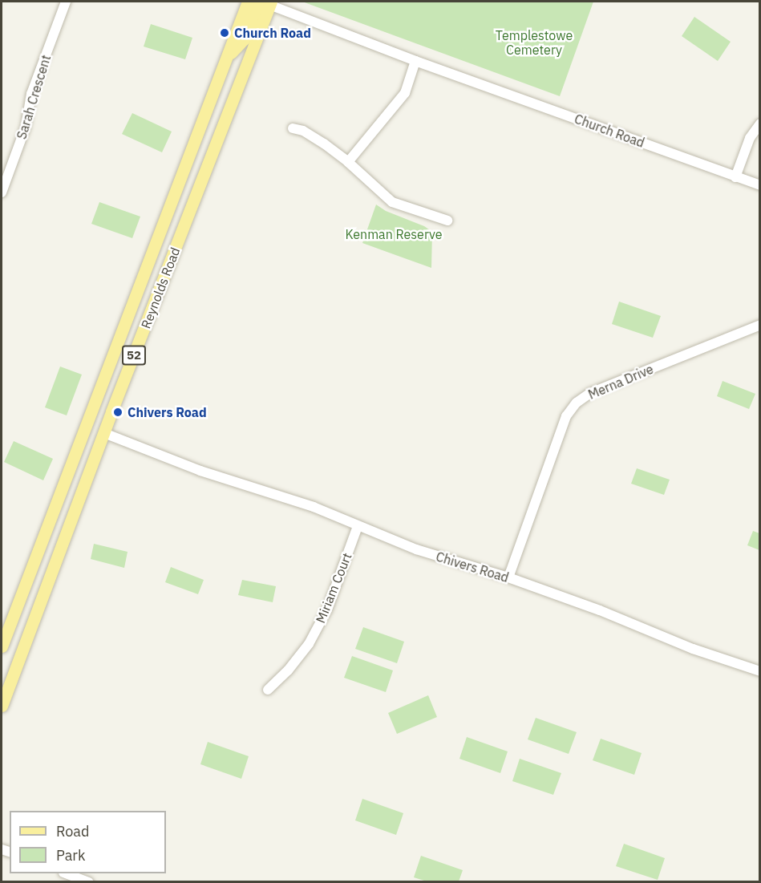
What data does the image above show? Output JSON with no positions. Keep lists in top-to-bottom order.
{
  "streets": {
    "main road": ["Reynolds Road", "52"],
    "street": [
      "Sarah Crescent",
      "Church Road",
      "Merna Drive",
      "Chivers Road",
      "Miriam Court"
    ]
  },
  "crossings": [
    ["Church Road", "Reynolds Road"],
    ["Reynolds Road", "Chivers Road"],
    ["Merna Drive", "Chivers Road"],
    ["Chivers Road", "Miriam Court"]
  ],
  "parks": ["Templestowe Cemetery", "Kenman Reserve"],
  "places": ["Church Road", "Chivers Road"],
  "legend": ["Road", "Park"]
}
